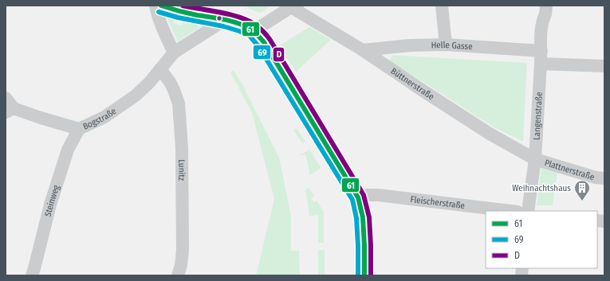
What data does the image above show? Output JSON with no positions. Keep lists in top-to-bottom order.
{
  "streets": {
    "street": [
      "Helle Gasse",
      "Büttnerstraße",
      "Langenstraße",
      "Bogstraße",
      "Plattnerstraße",
      "Lunitz",
      "Steinweg",
      "Fleischerstraße"
    ]
  },
  "crossings": [
    ["Helle Gasse", "Büttnerstraße"],
    ["Helle Gasse", "Langenstraße"],
    ["Büttnerstraße", "Langenstraße"],
    ["Büttnerstraße", "Plattnerstraße"],
    ["Langenstraße", "Plattnerstraße"],
    ["Bogstraße", "Lunitz"],
    ["Bogstraße", "Steinweg"]
  ],
  "places": {
    "building": ["Weihnachtshaus"]
  },
  "lines": ["transit line 61", "transit line D", "transit line 69"],
  "legend": ["61", "69", "D"]
}
